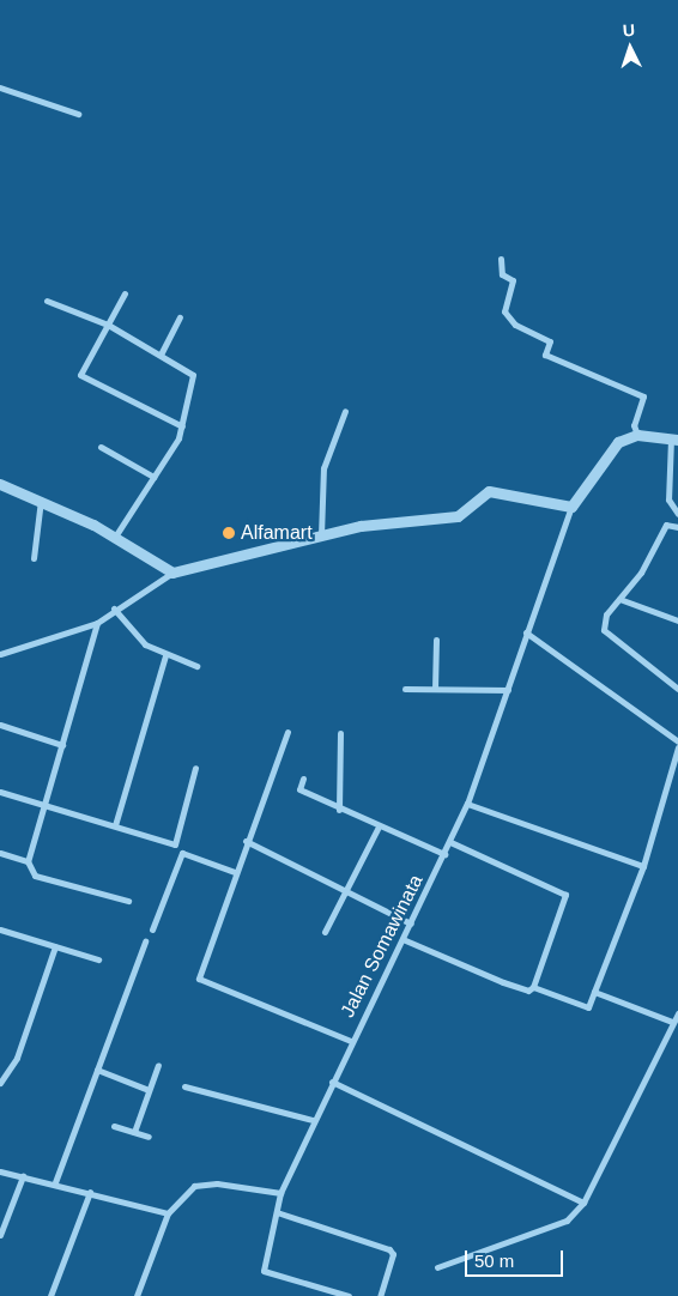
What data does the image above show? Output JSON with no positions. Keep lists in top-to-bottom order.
{
  "streets": {
    "street": ["Jalan Somawinata"]
  },
  "places": ["Alfamart"],
  "scale_bar": "50 m",
  "north": "top"
}
